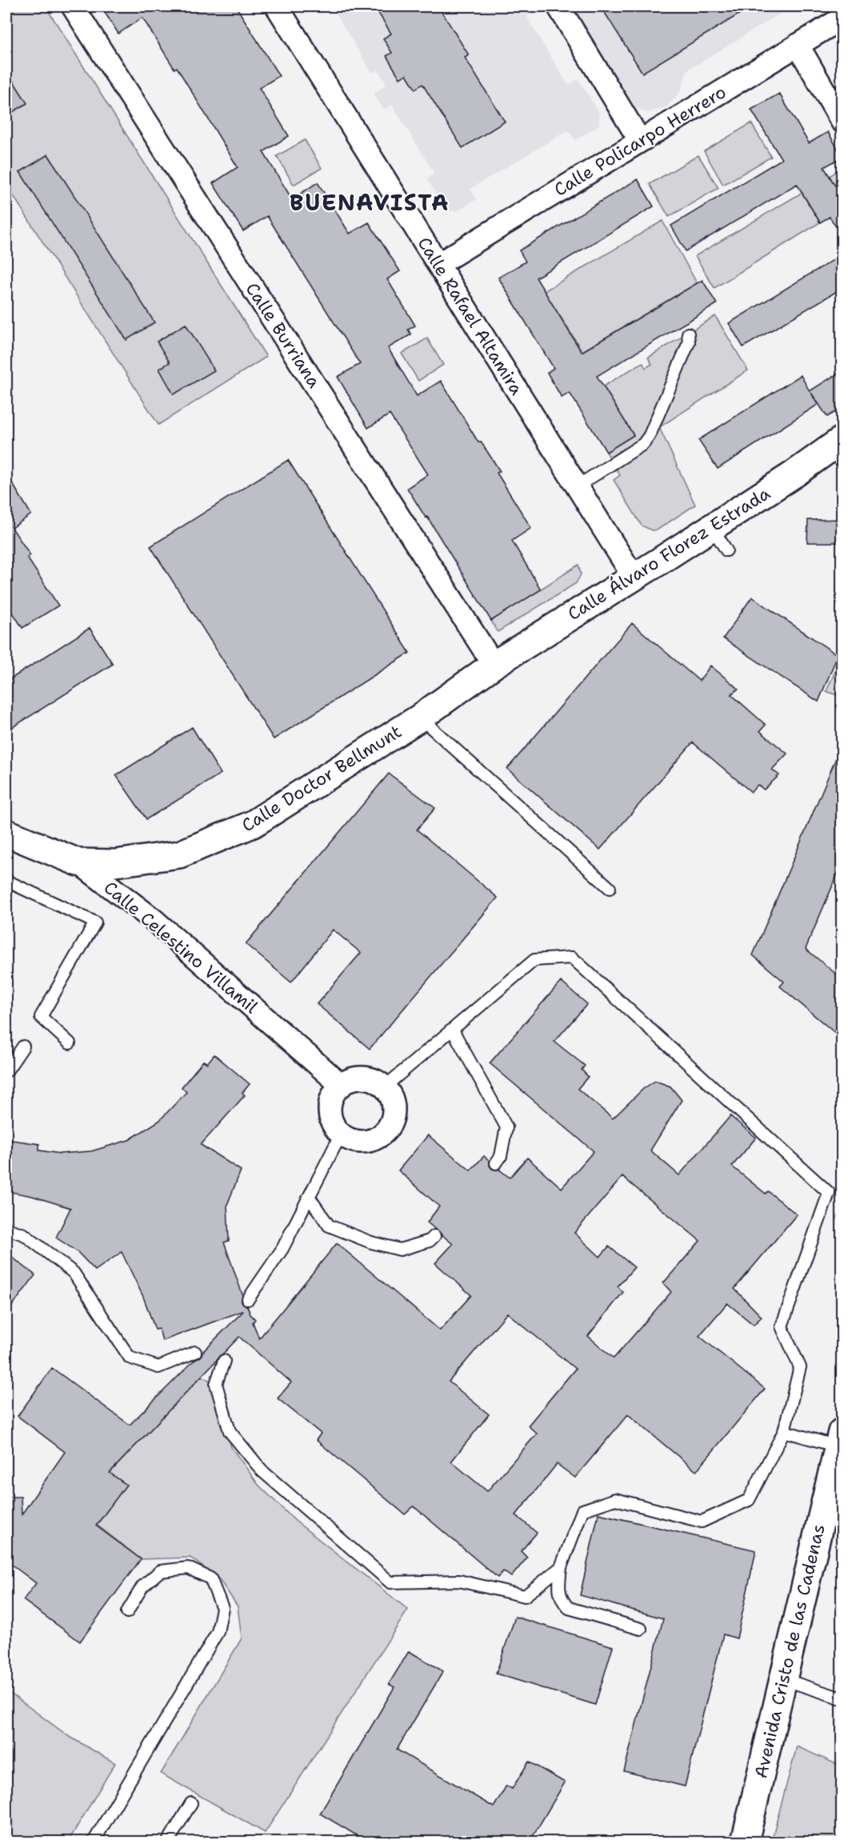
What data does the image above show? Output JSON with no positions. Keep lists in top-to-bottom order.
{
  "streets": {
    "main road": [
      "Calle Álvaro Florez Estrada",
      "Calle Doctor Bellmunt",
      "Calle Celestino Villamil",
      "Avenida Cristo de las Cadenas"
    ],
    "street": ["Calle Policarpo Herrero", "Calle Rafael Altamira", "Calle Burriana"]
  },
  "crossings": [
    ["Calle Policarpo Herrero", "Calle Rafael Altamira"],
    ["Calle Rafael Altamira", "Calle Álvaro Florez Estrada"],
    ["Calle Burriana", "Calle Álvaro Florez Estrada"],
    ["Calle Burriana", "Calle Doctor Bellmunt"],
    ["Calle Álvaro Florez Estrada", "Calle Doctor Bellmunt"],
    ["Calle Doctor Bellmunt", "Calle Celestino Villamil"]
  ],
  "districts": ["BUENAVISTA"]
}
